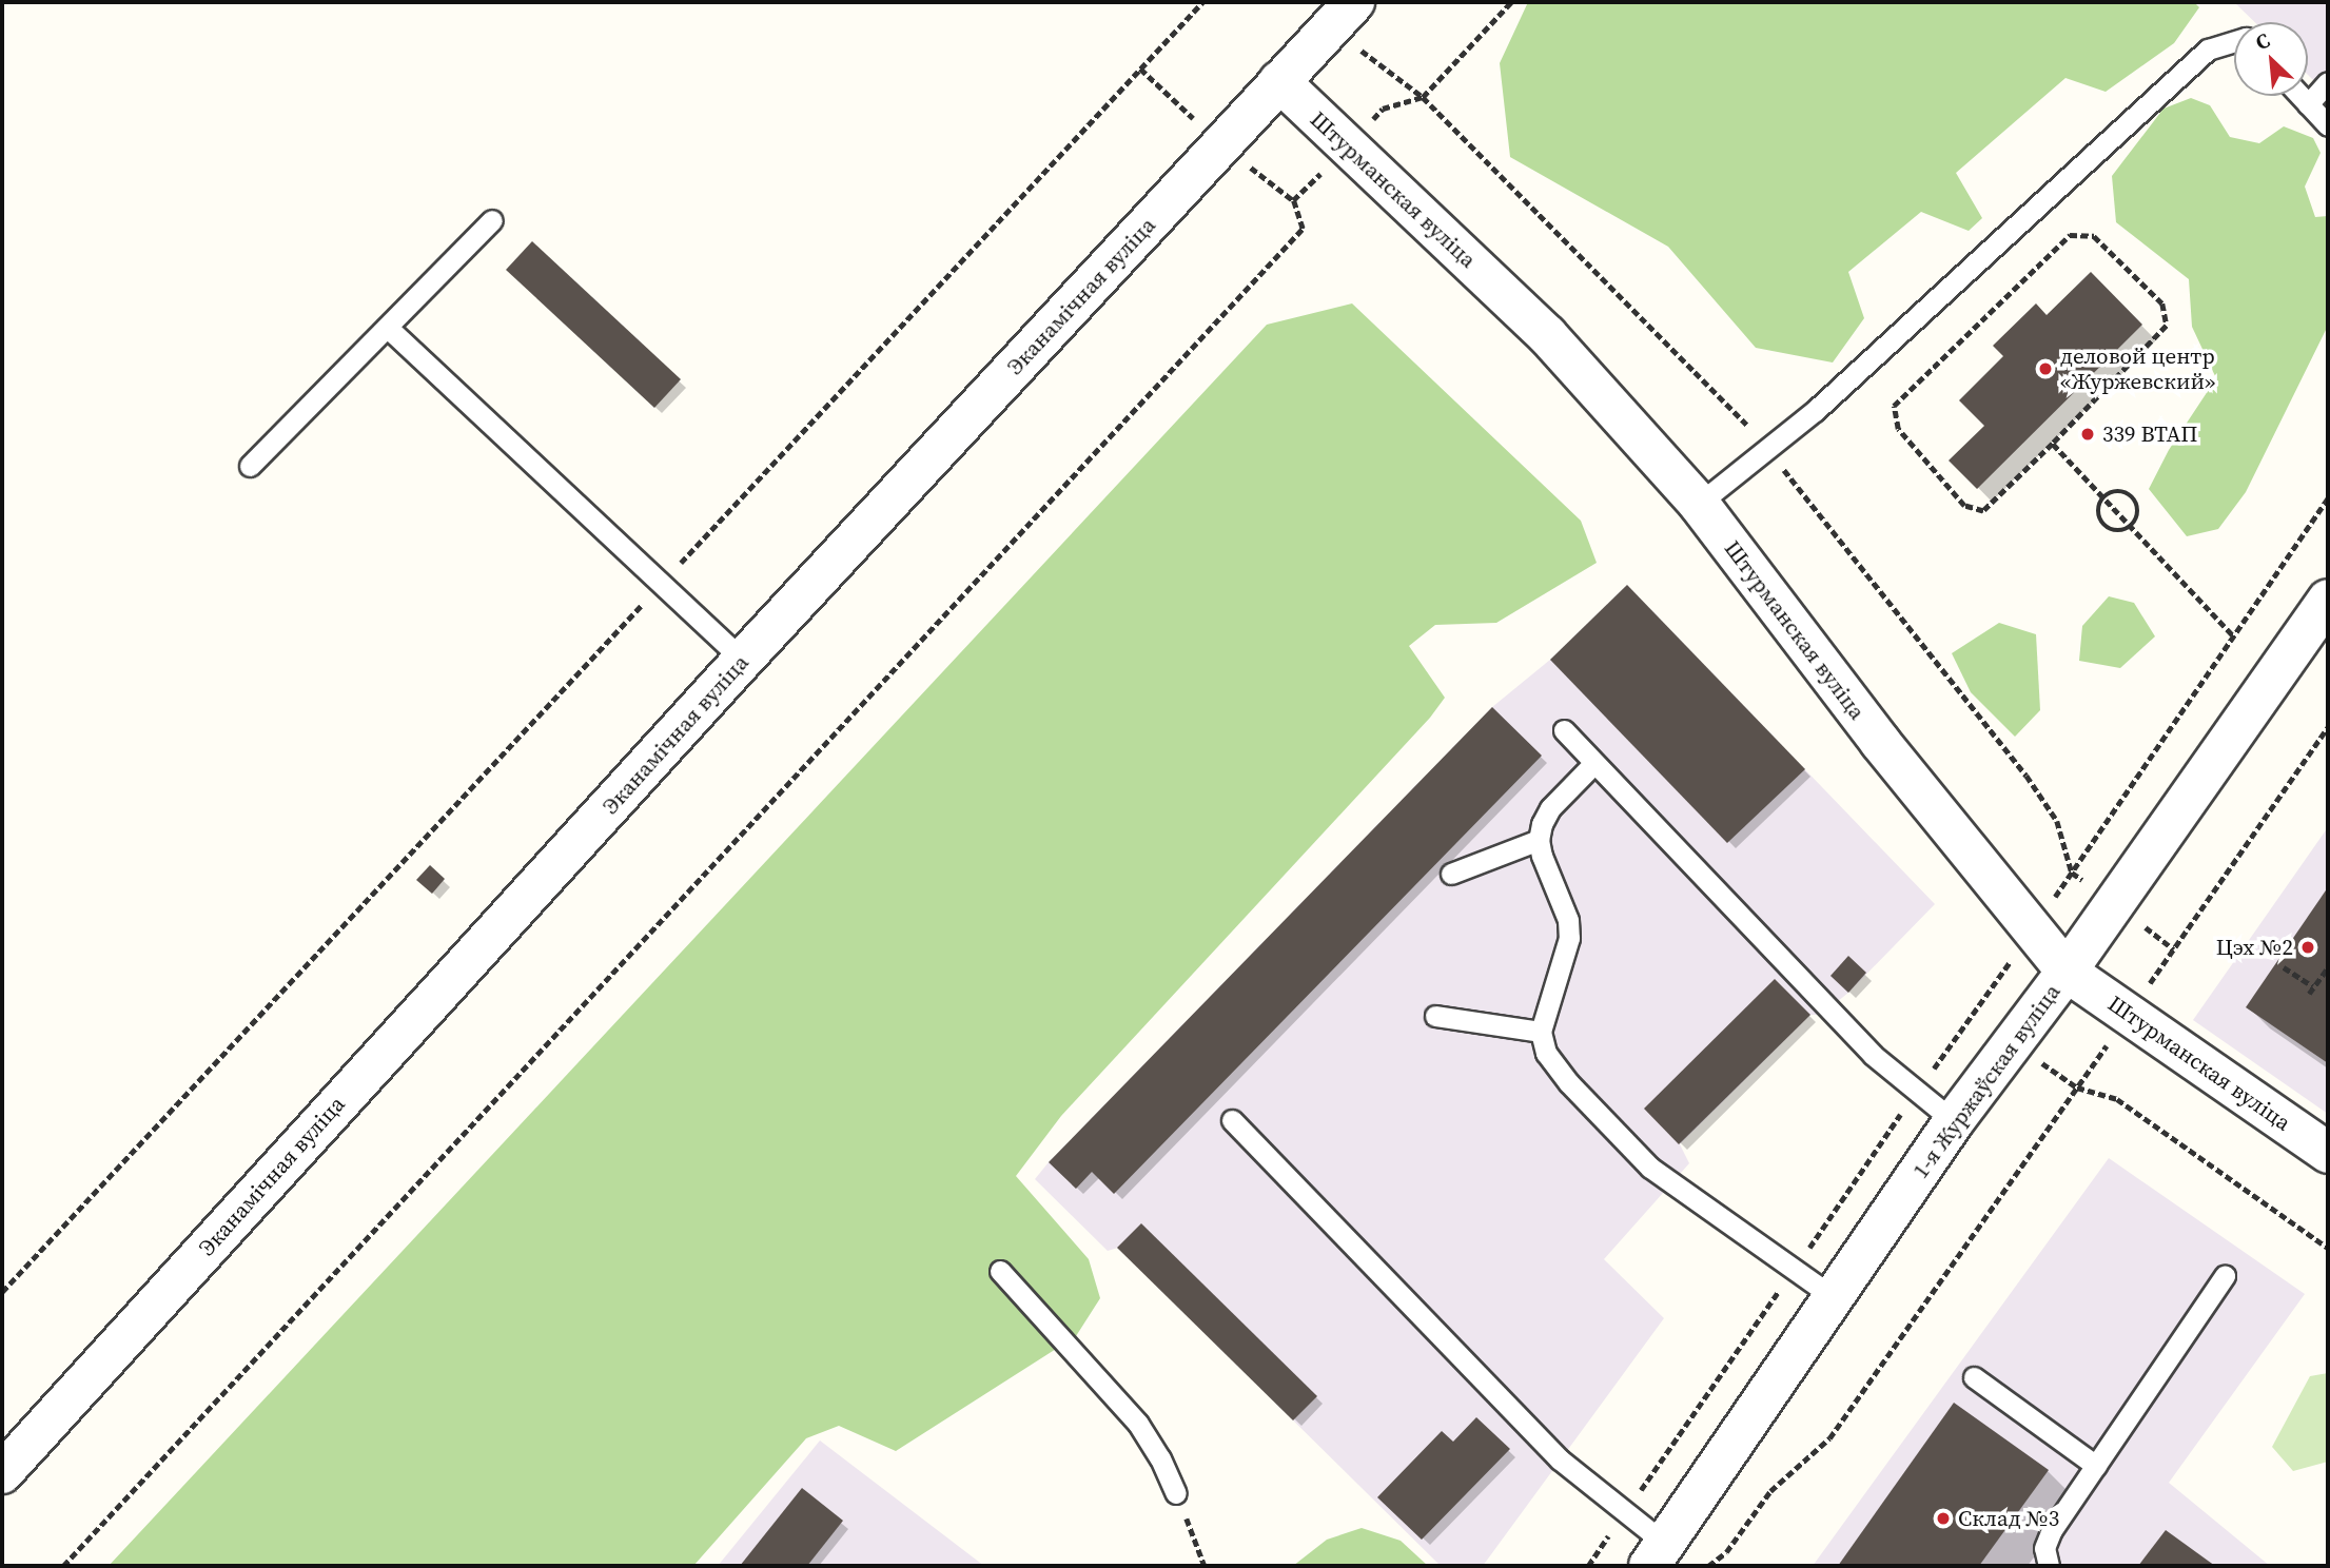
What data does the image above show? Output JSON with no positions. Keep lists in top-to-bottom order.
{
  "streets": {
    "street": ["Штурманская вуліца", "Эканамічная вуліца", "1-я Журжаўская вуліца"]
  },
  "crossings": [
    ["Штурманская вуліца", "Эканамічная вуліца"],
    ["Штурманская вуліца", "1-я Журжаўская вуліца"]
  ],
  "places": [
    "деловой центр «Журжевский»",
    "339 ВТАП",
    "Цэх №2",
    "Склад №3"
  ],
  "north": "top left"
}
